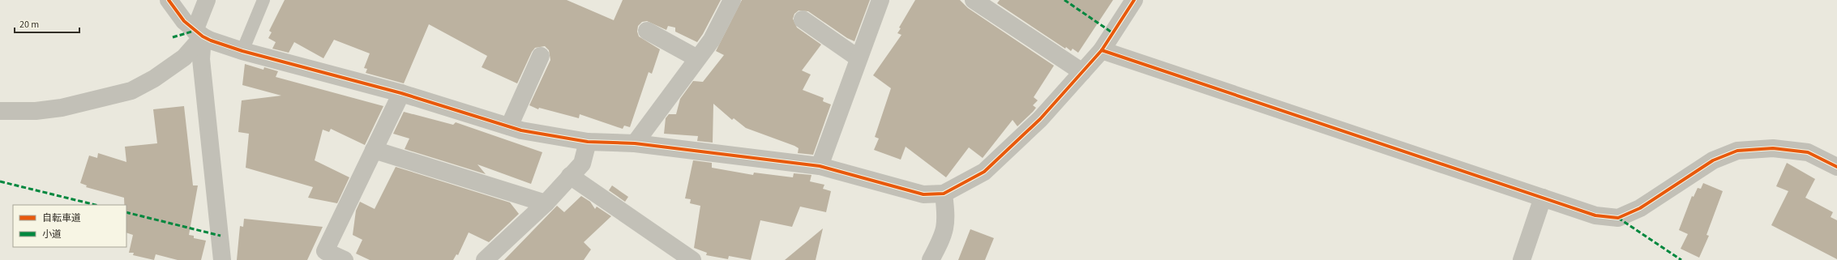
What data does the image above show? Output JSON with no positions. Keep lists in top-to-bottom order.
{
  "legend": ["自転車道", "小道"],
  "scale_bar": "20 m"
}
